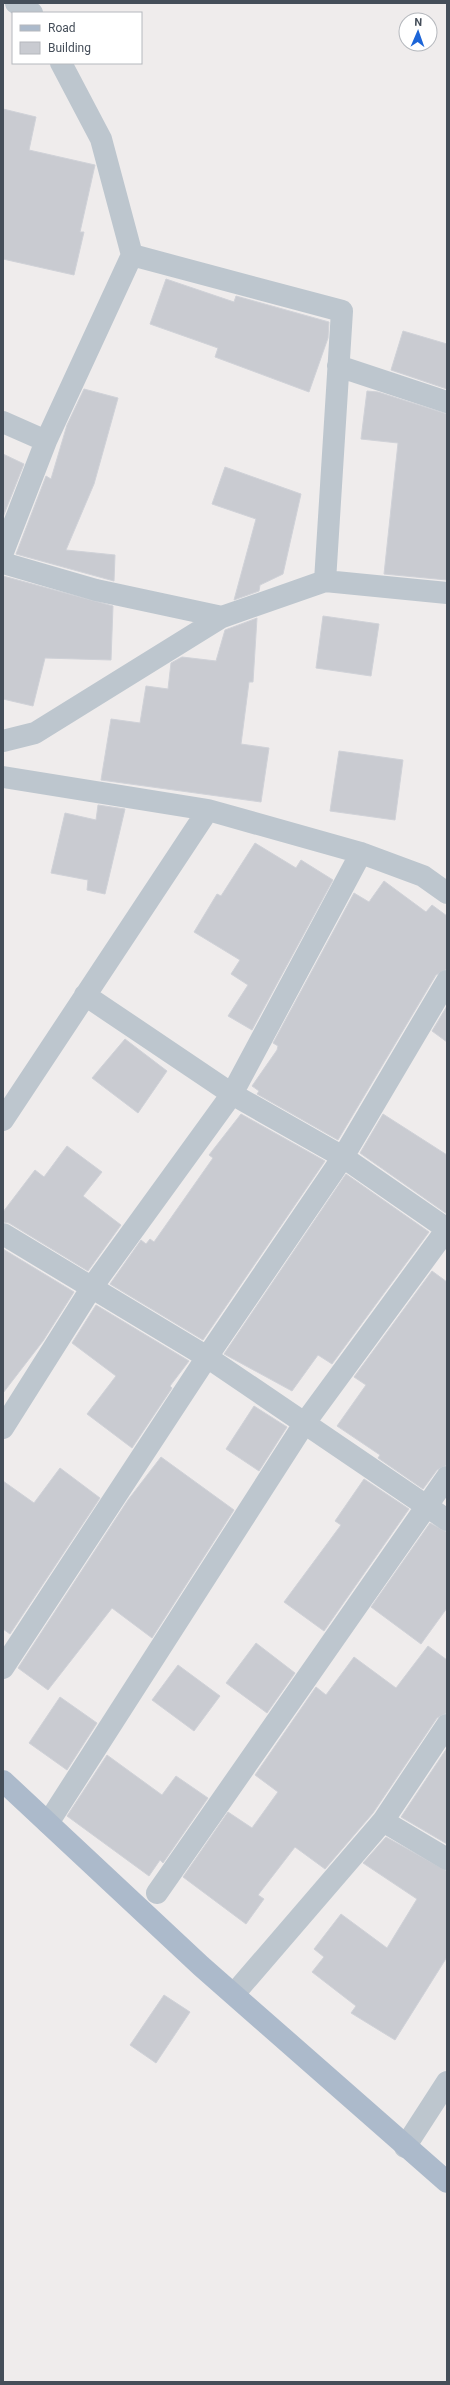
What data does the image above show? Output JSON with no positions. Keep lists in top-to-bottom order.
{
  "legend": ["Road", "Building"],
  "north": "top"
}
